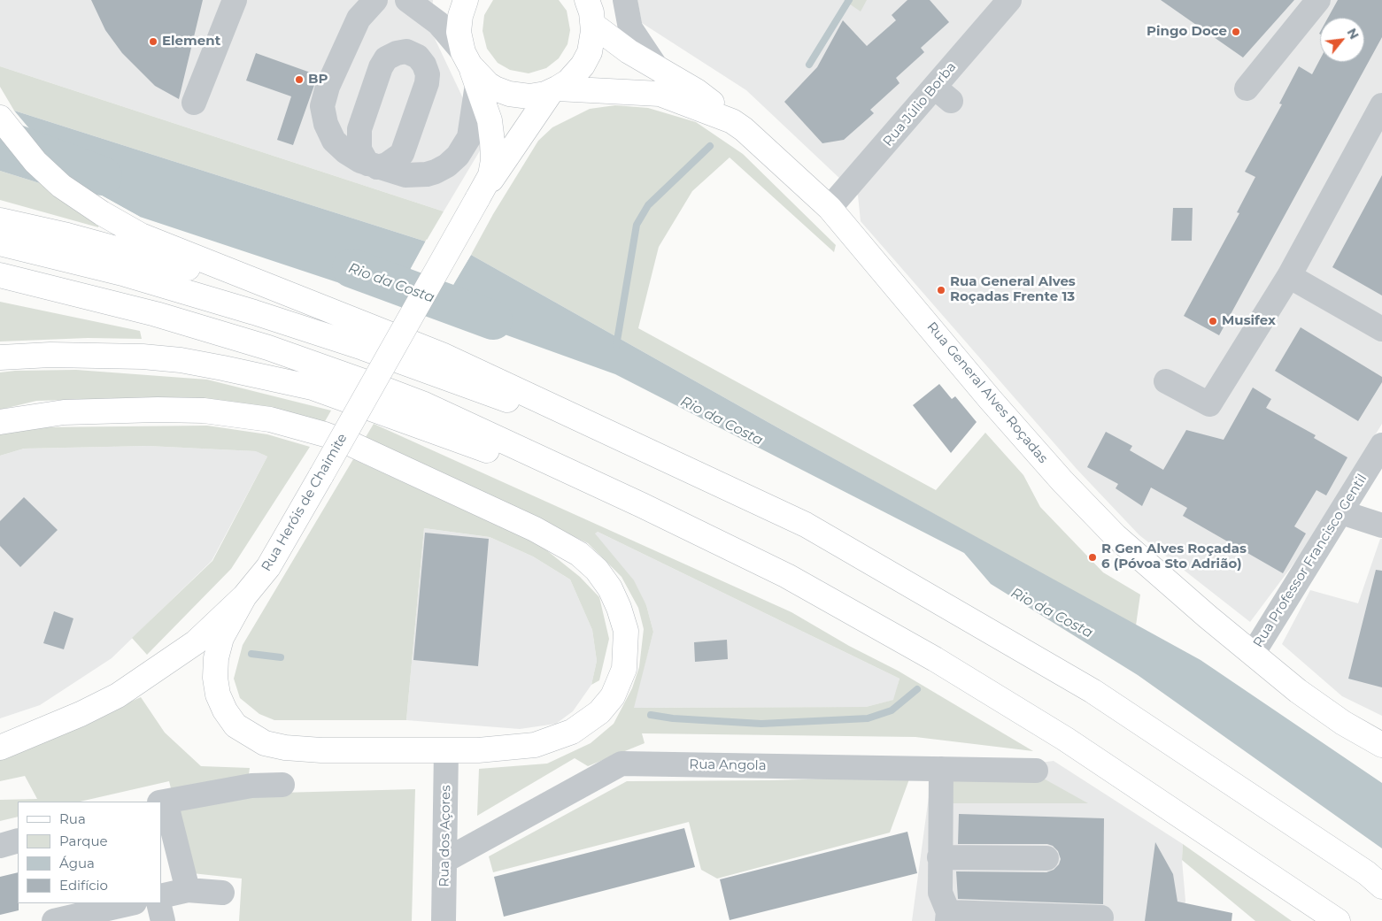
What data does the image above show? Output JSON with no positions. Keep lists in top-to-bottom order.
{
  "streets": {
    "main road": ["Rua General Alves Roçadas", "Rua Heróis de Chaimite"],
    "street": [
      "Rua Júlio Borba",
      "Rua Professor Francisco Gentil",
      "Rua Angola",
      "Rua dos Açores"
    ]
  },
  "crossings": [
    ["Rua Júlio Borba", "Rua General Alves Roçadas"],
    ["Rua General Alves Roçadas", "Rua Heróis de Chaimite"],
    ["Rua General Alves Roçadas", "Rua Professor Francisco Gentil"],
    ["Rua Angola", "Rua dos Açores"]
  ],
  "water": ["Rio da Costa"],
  "places": [
    "Pingo Doce",
    "Element",
    "BP",
    "Rua General Alves Roçadas Frente 13",
    "Musifex",
    "R Gen Alves Roçadas 6 (Póvoa Sto Adrião)"
  ],
  "legend": [
    "Rua",
    "Parque",
    "Água",
    "Edifício"
  ],
  "north": "top right"
}
